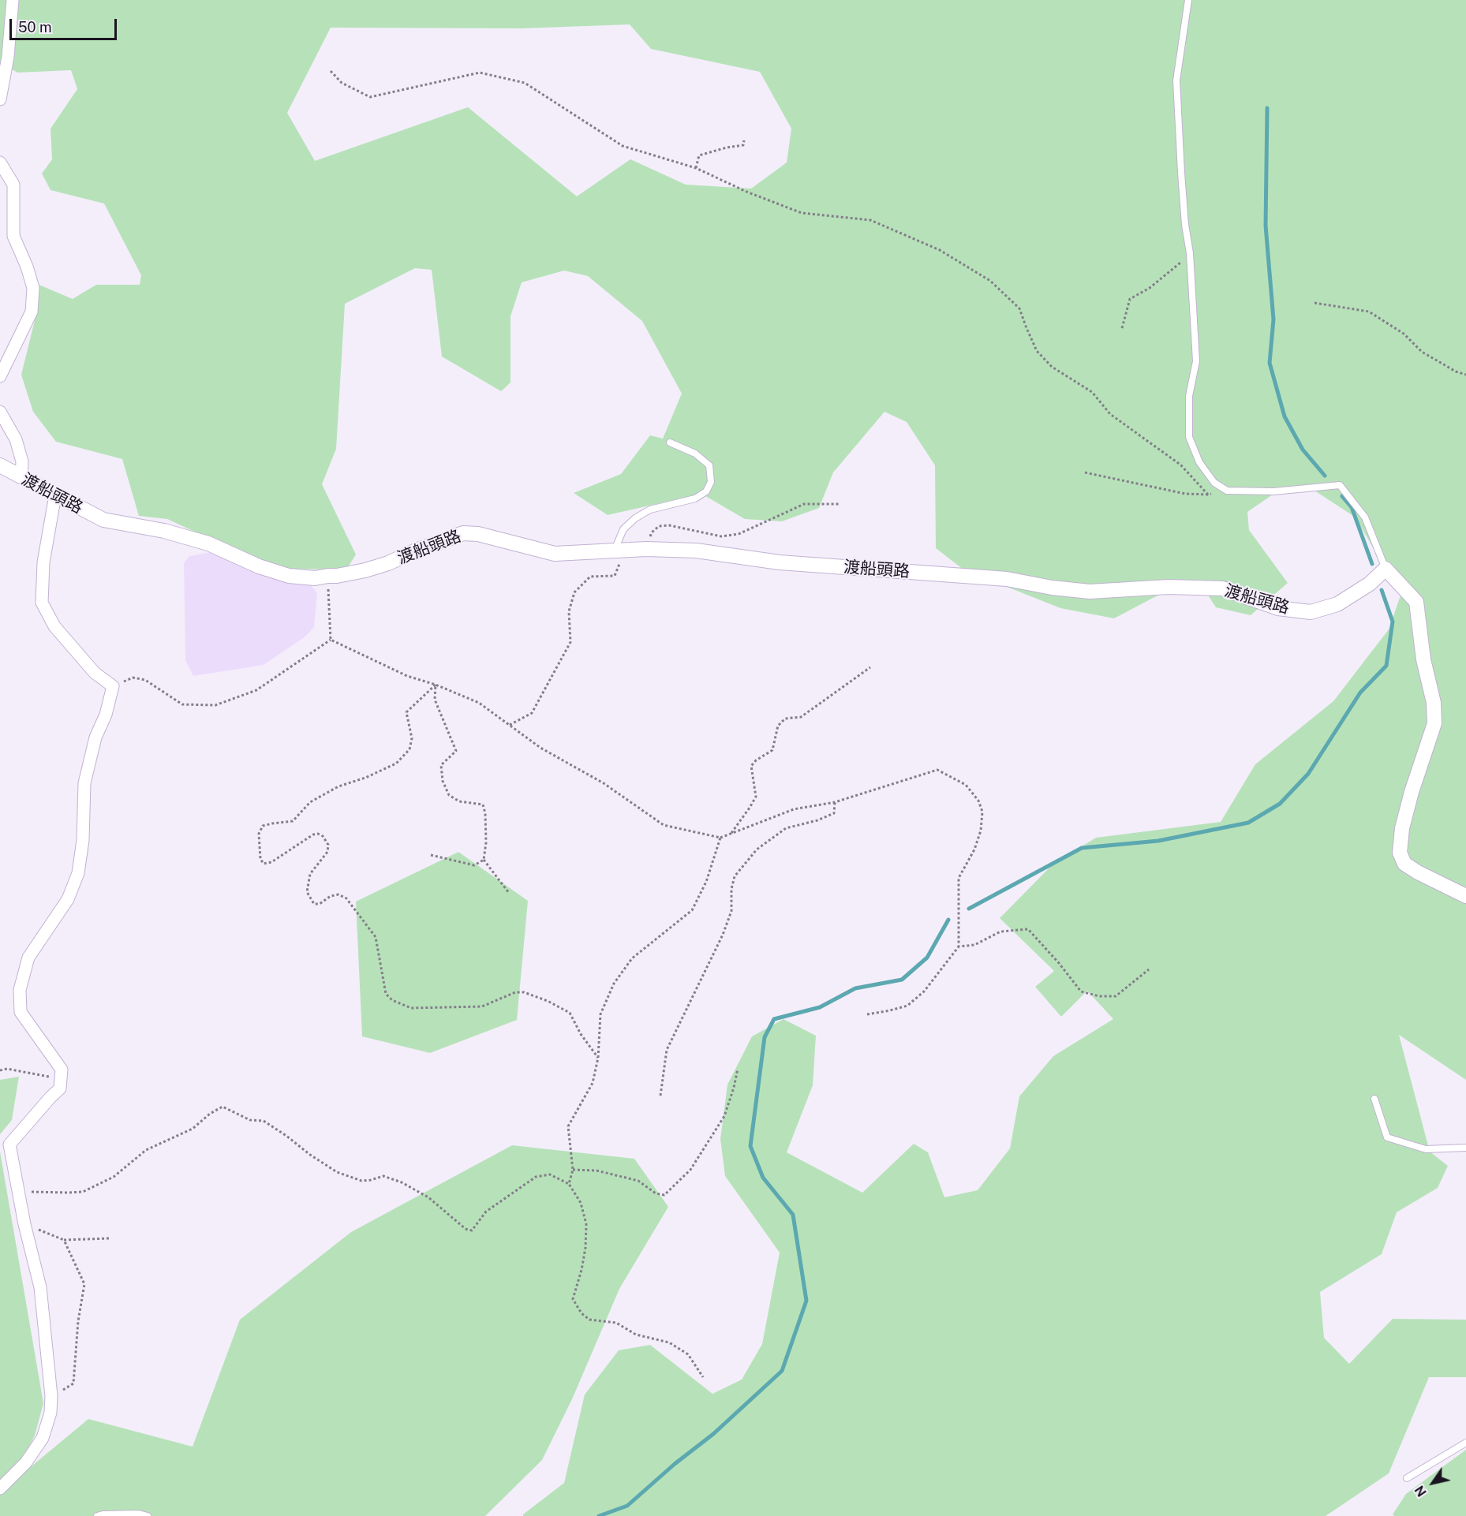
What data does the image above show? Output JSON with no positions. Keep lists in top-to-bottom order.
{
  "streets": {
    "street": ["渡船頭路"]
  },
  "scale_bar": "50 m",
  "north": "bottom left"
}
